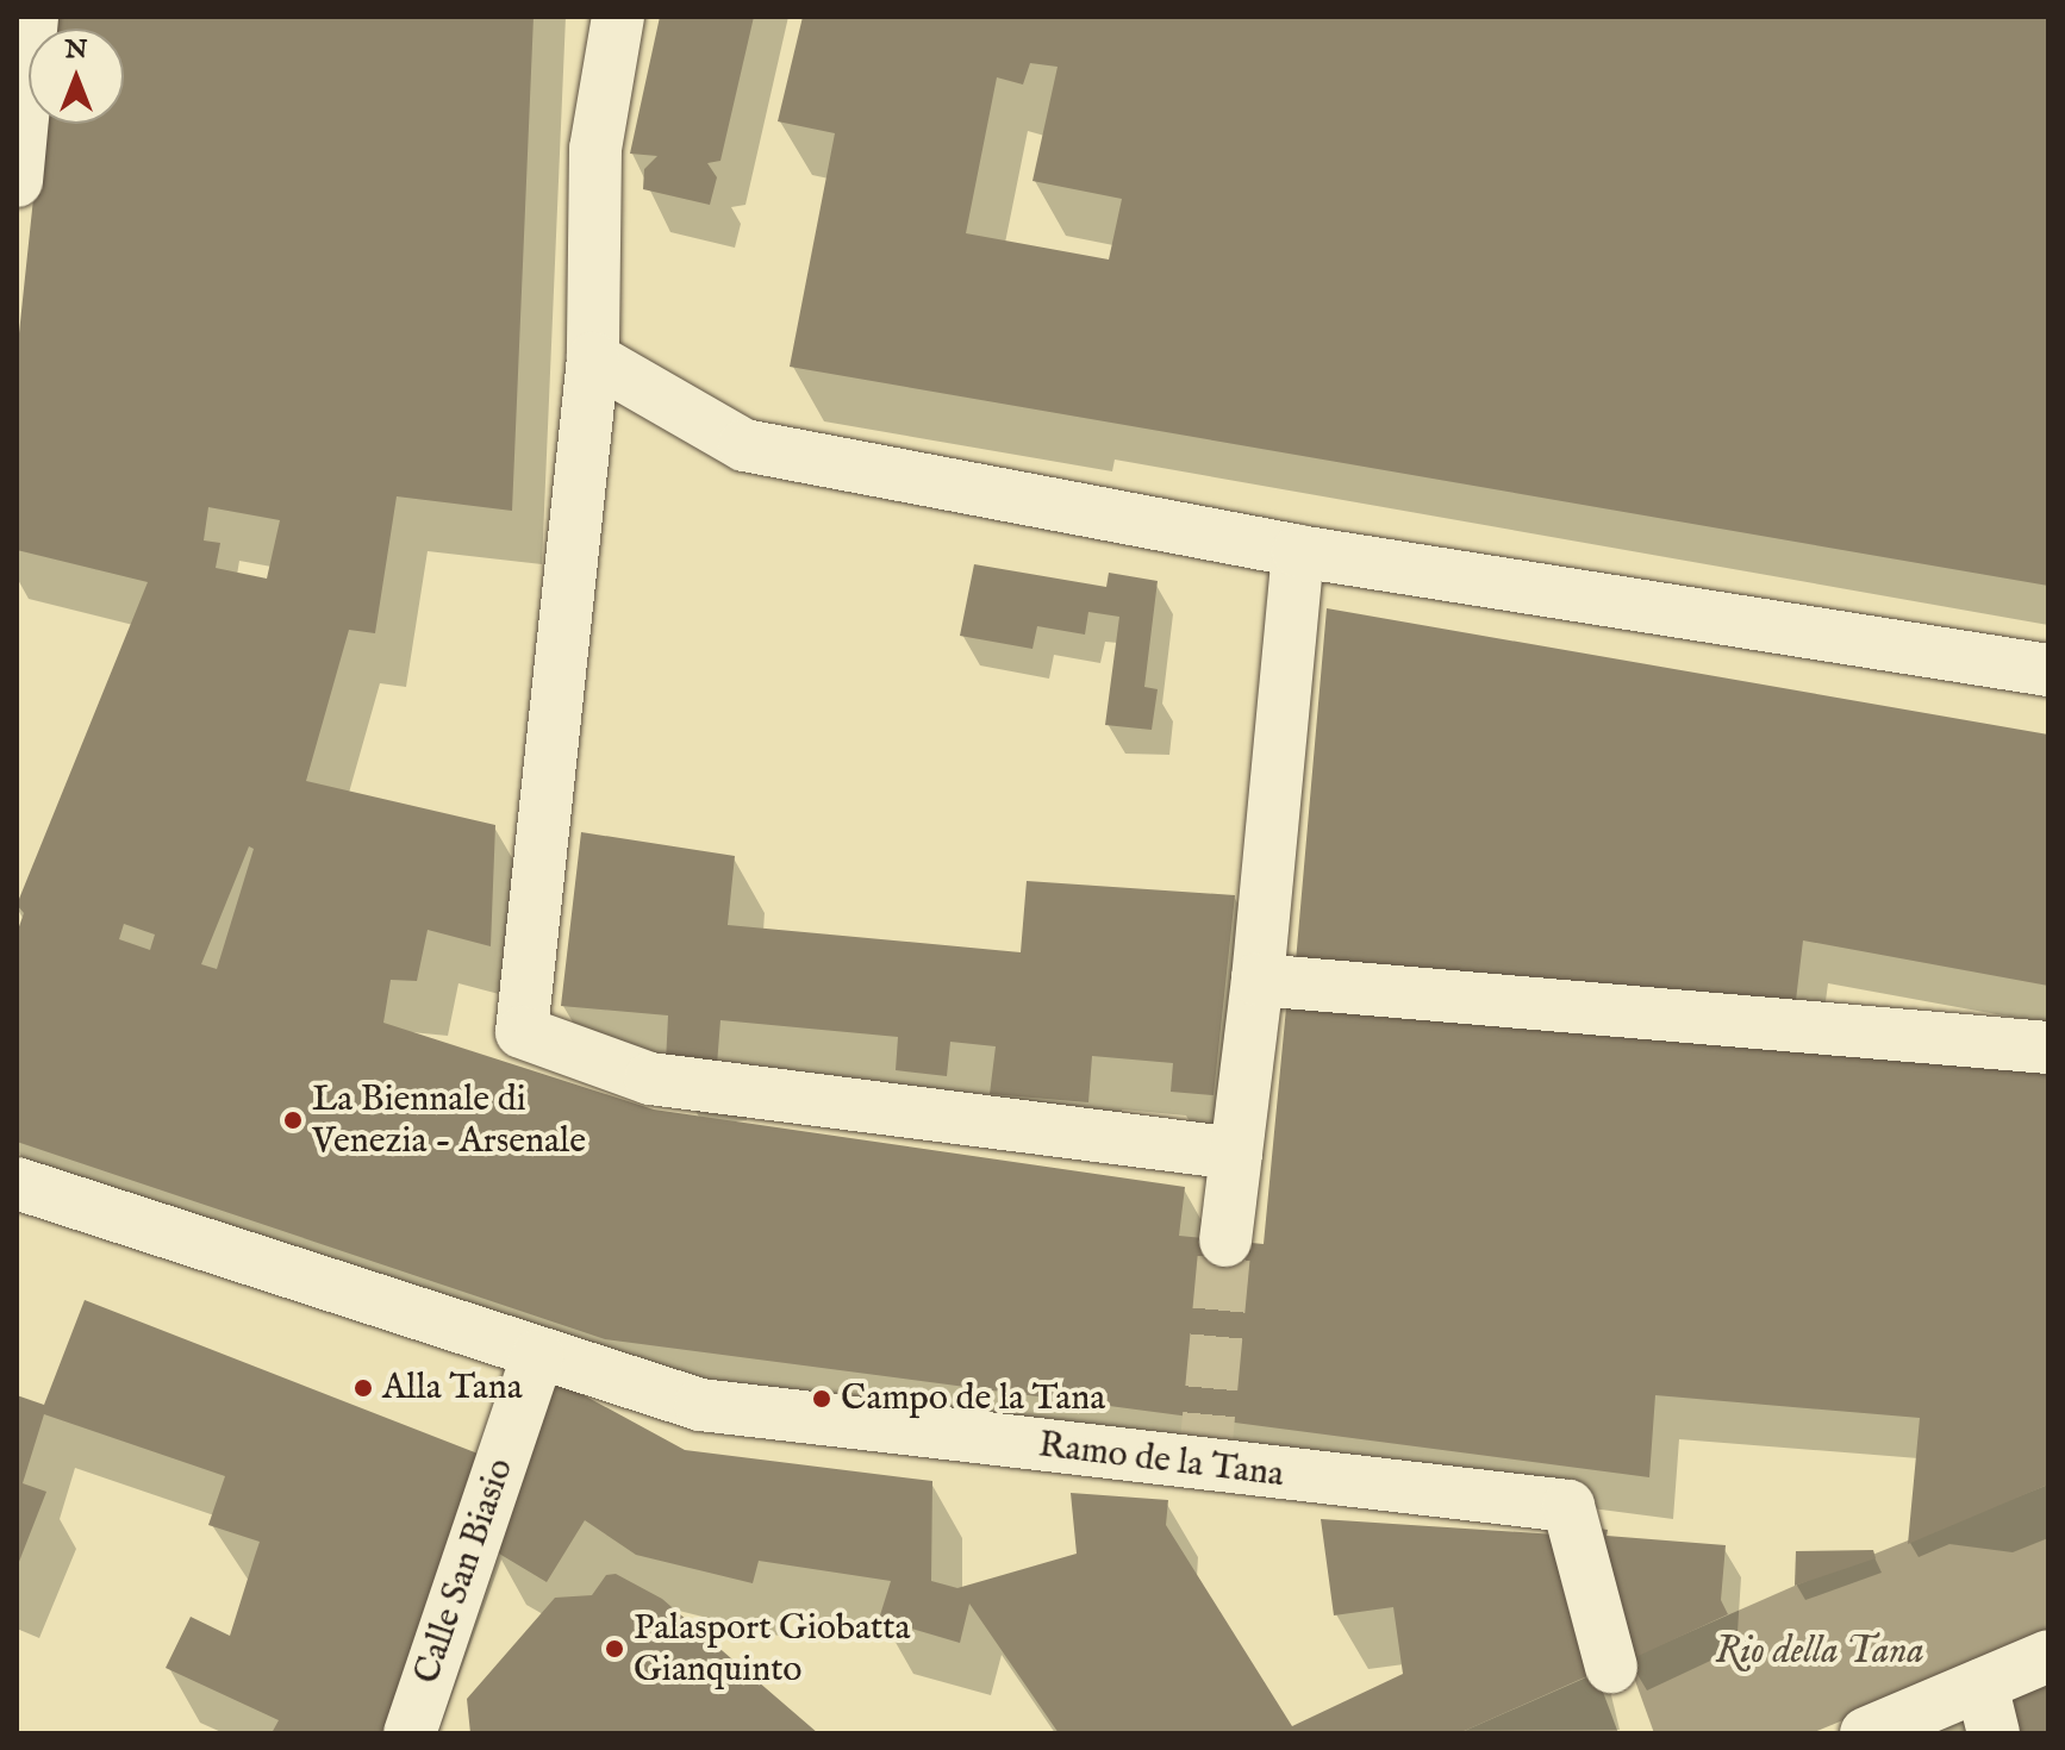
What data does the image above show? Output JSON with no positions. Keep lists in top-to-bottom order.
{
  "streets": {
    "street": ["Ramo de la Tana", "Calle San Biasio"]
  },
  "crossings": [
    ["Ramo de la Tana", "Calle San Biasio"]
  ],
  "water": ["Rio della Tana"],
  "places": [
    "La Biennale di Venezia - Arsenale",
    "Alla Tana",
    "Campo de la Tana",
    "Palasport Giobatta Gianquinto"
  ],
  "north": "top"
}
